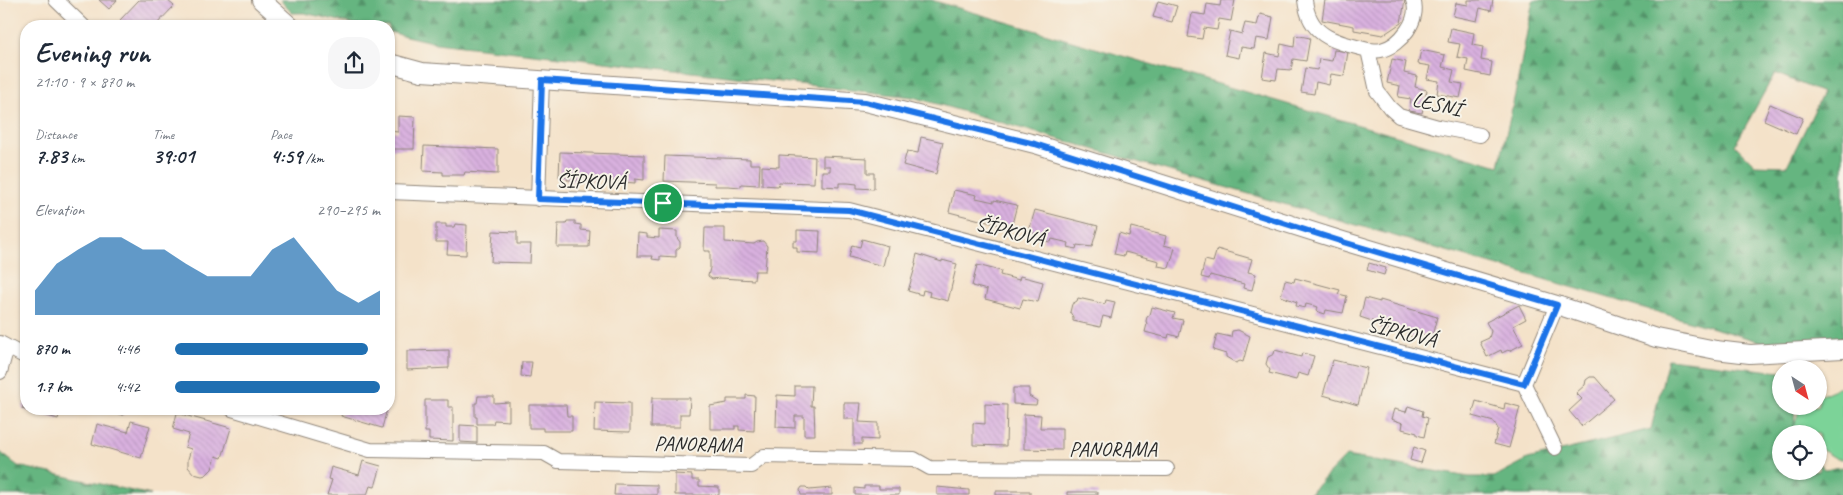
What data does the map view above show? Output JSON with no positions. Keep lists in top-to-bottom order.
{
  "streets": {
    "street": ["LESNÍ", "ŠÍPKOVÁ", "PANORAMA"]
  },
  "north": "bottom right",
  "page": {
    "heading": ["Evening run", "21:10 · 9 × 870 m"],
    "stats": [
      ["Distance", "7.83 km"],
      ["Time", "39:01"],
      ["Pace", "4:59 /km"]
    ],
    "chart": ["Elevation", "290–295 m"],
    "list": [
      {
        "name": "870 m",
        "note": "4:46"
      },
      {
        "name": "1.7 km",
        "note": "4:42"
      }
    ]
  }
}
